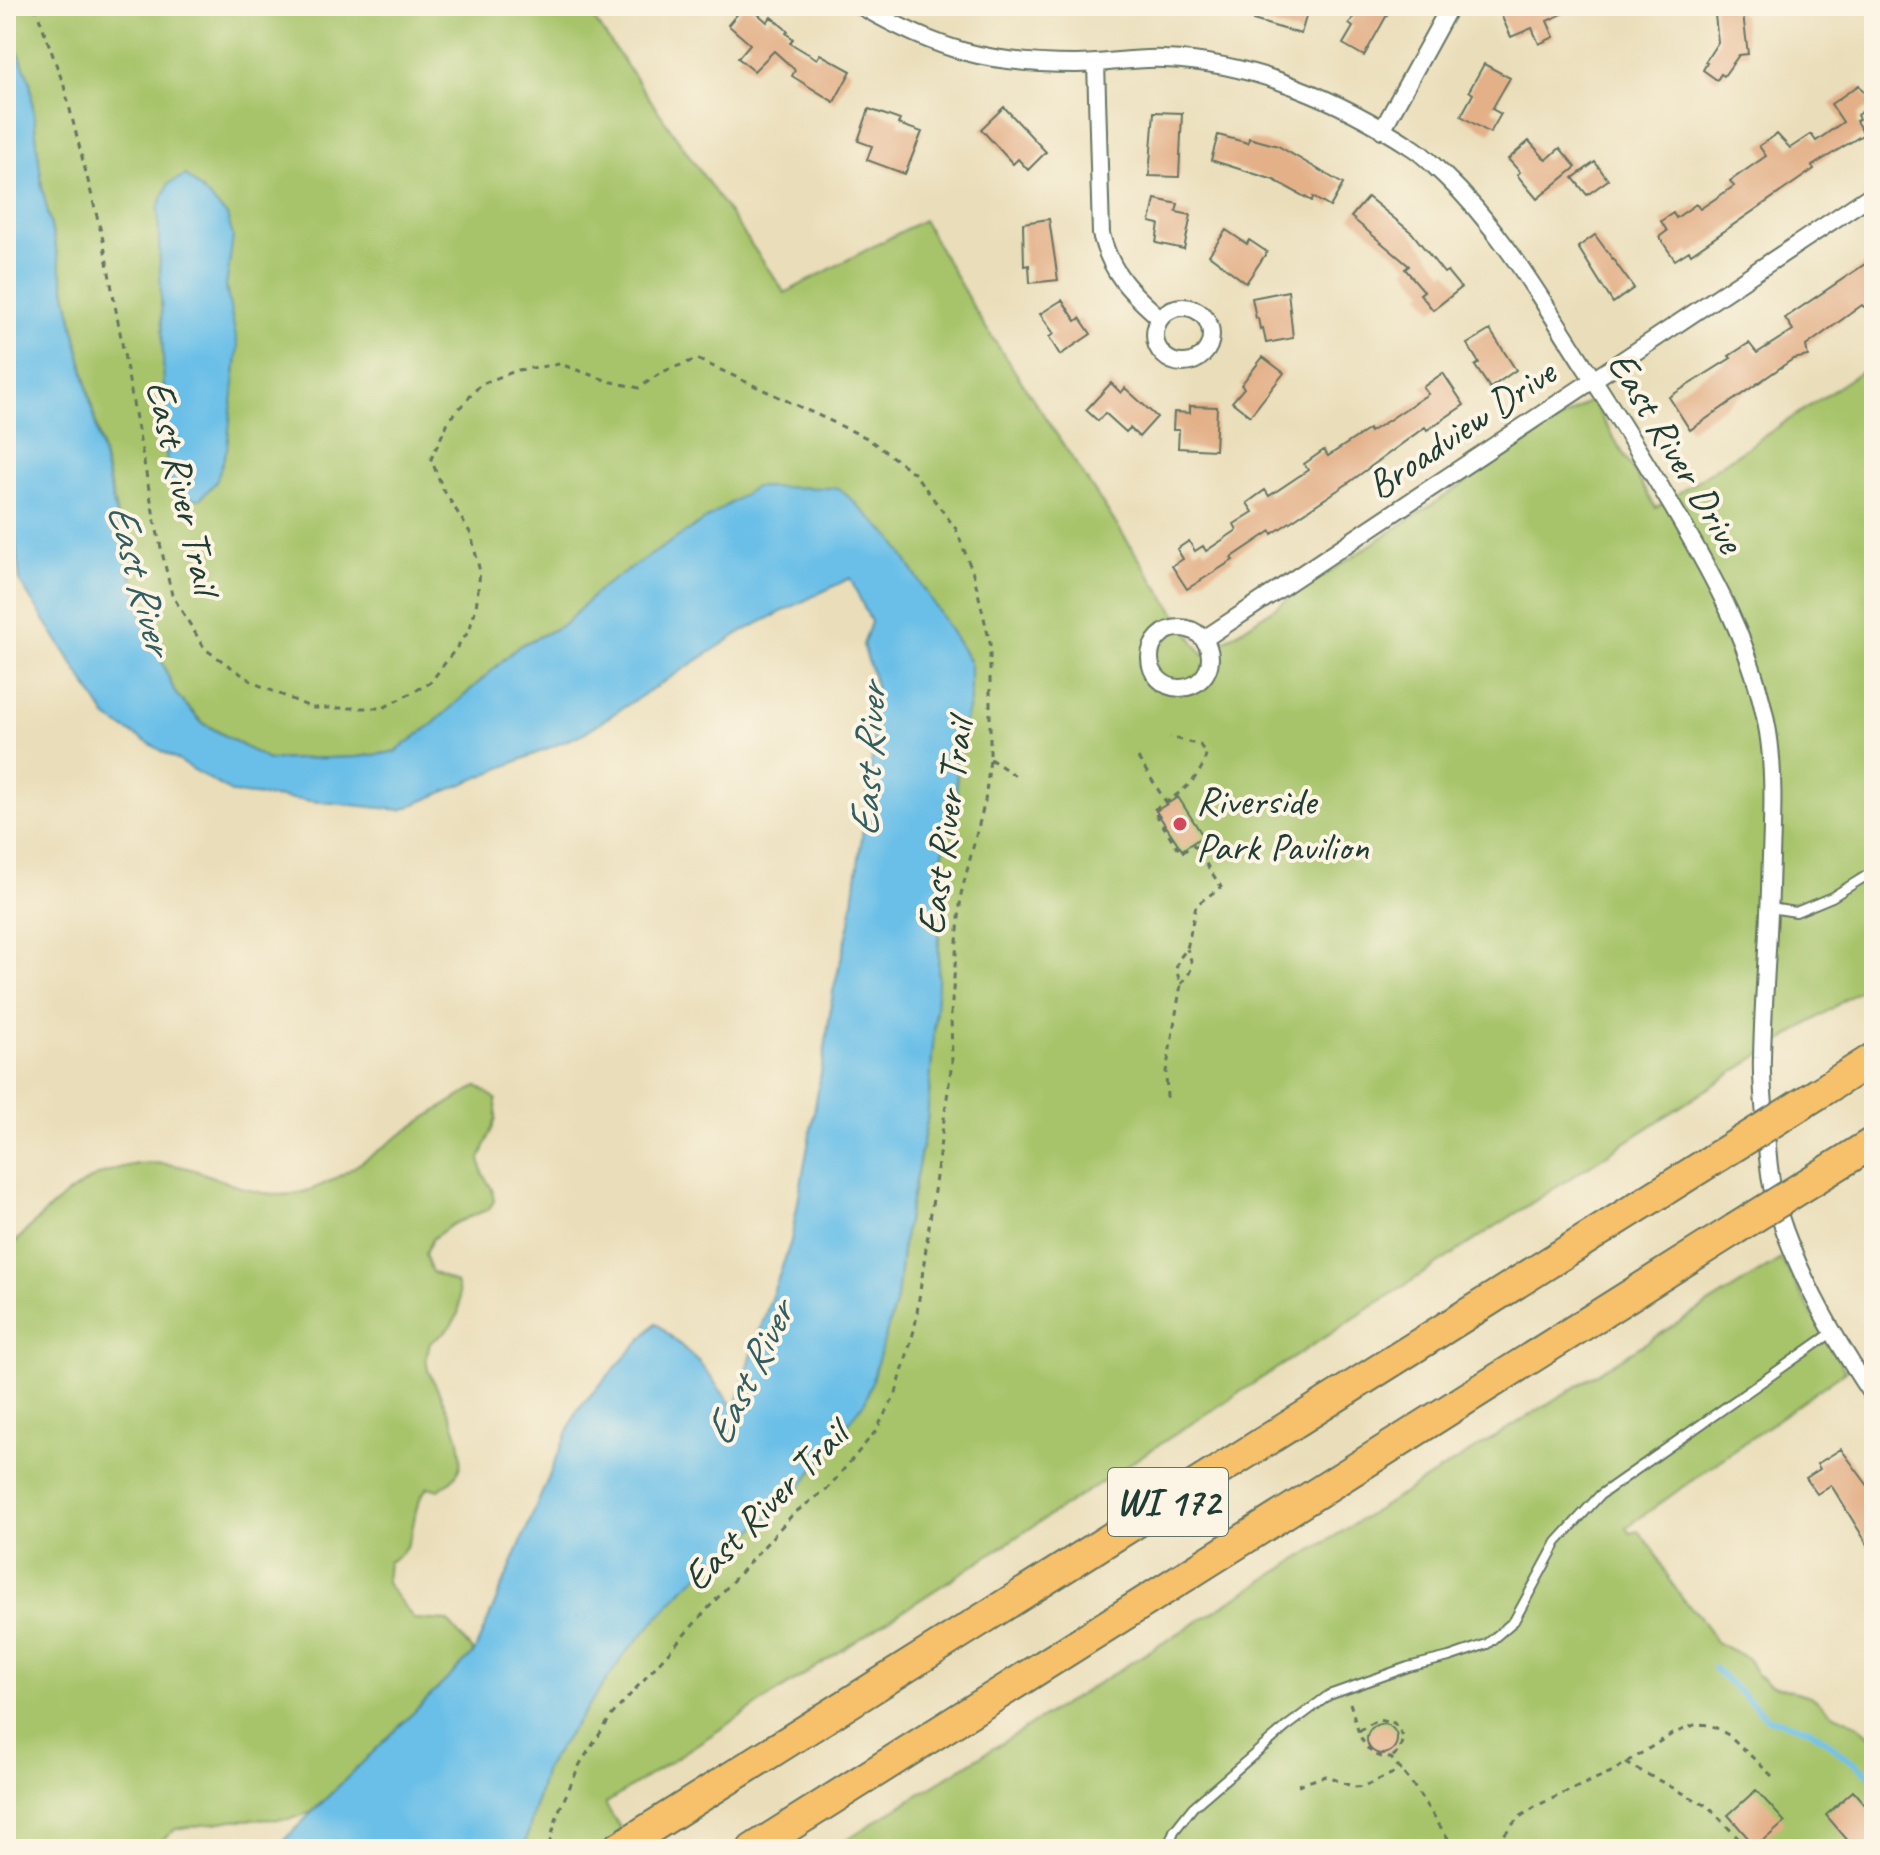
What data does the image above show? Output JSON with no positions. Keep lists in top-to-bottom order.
{
  "streets": {
    "highway": ["WI 172"],
    "street": ["Broadview Drive", "East River Drive"],
    "path": ["East River Trail"]
  },
  "crossings": [
    ["Broadview Drive", "East River Drive"]
  ],
  "water": ["East River"],
  "places": ["Riverside Park Pavilion"]
}
